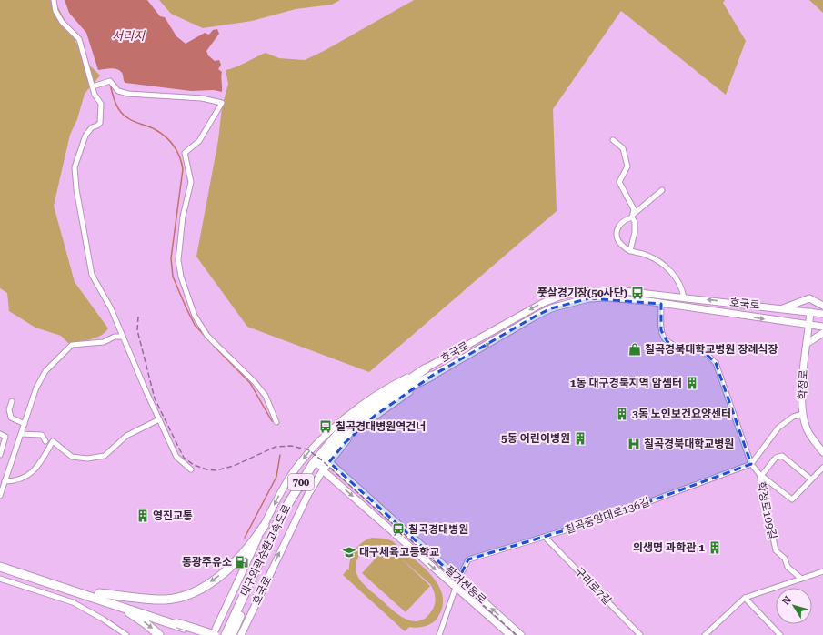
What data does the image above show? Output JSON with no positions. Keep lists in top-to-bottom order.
{
  "streets": {
    "highway": ["700", "대구외곽순환고속도로"],
    "main road": ["호국로", "학정로", "팔거천동로"],
    "street": ["학정로109길", "칠곡중앙대로136길", "구리로7길"]
  },
  "crossings": [
    ["호국로", "학정로"],
    ["호국로", "대구외곽순환고속도로"],
    ["호국로", "팔거천동로"],
    ["칠곡중앙대로136길", "팔거천동로"],
    ["칠곡중앙대로136길", "구리로7길"]
  ],
  "water": ["서리지"],
  "places": {
    "bus stop": ["풋살경기장(50사단)", "칠곡경대병원역건너"],
    "shop": ["칠곡경북대학교병원 장례식장"],
    "building": [
      "1동 대구경북지역 암셈터",
      "3동 노인보건요양센터",
      "5동 어린이병원",
      "영진교통",
      "의생명 과학관 1"
    ],
    "hospital": ["칠곡경북대학교병원"],
    "station": ["칠곡경대병원"],
    "school or university": ["대구체육고등학교"],
    "fuel station": ["동광주유소"]
  },
  "north": "top left"
}
